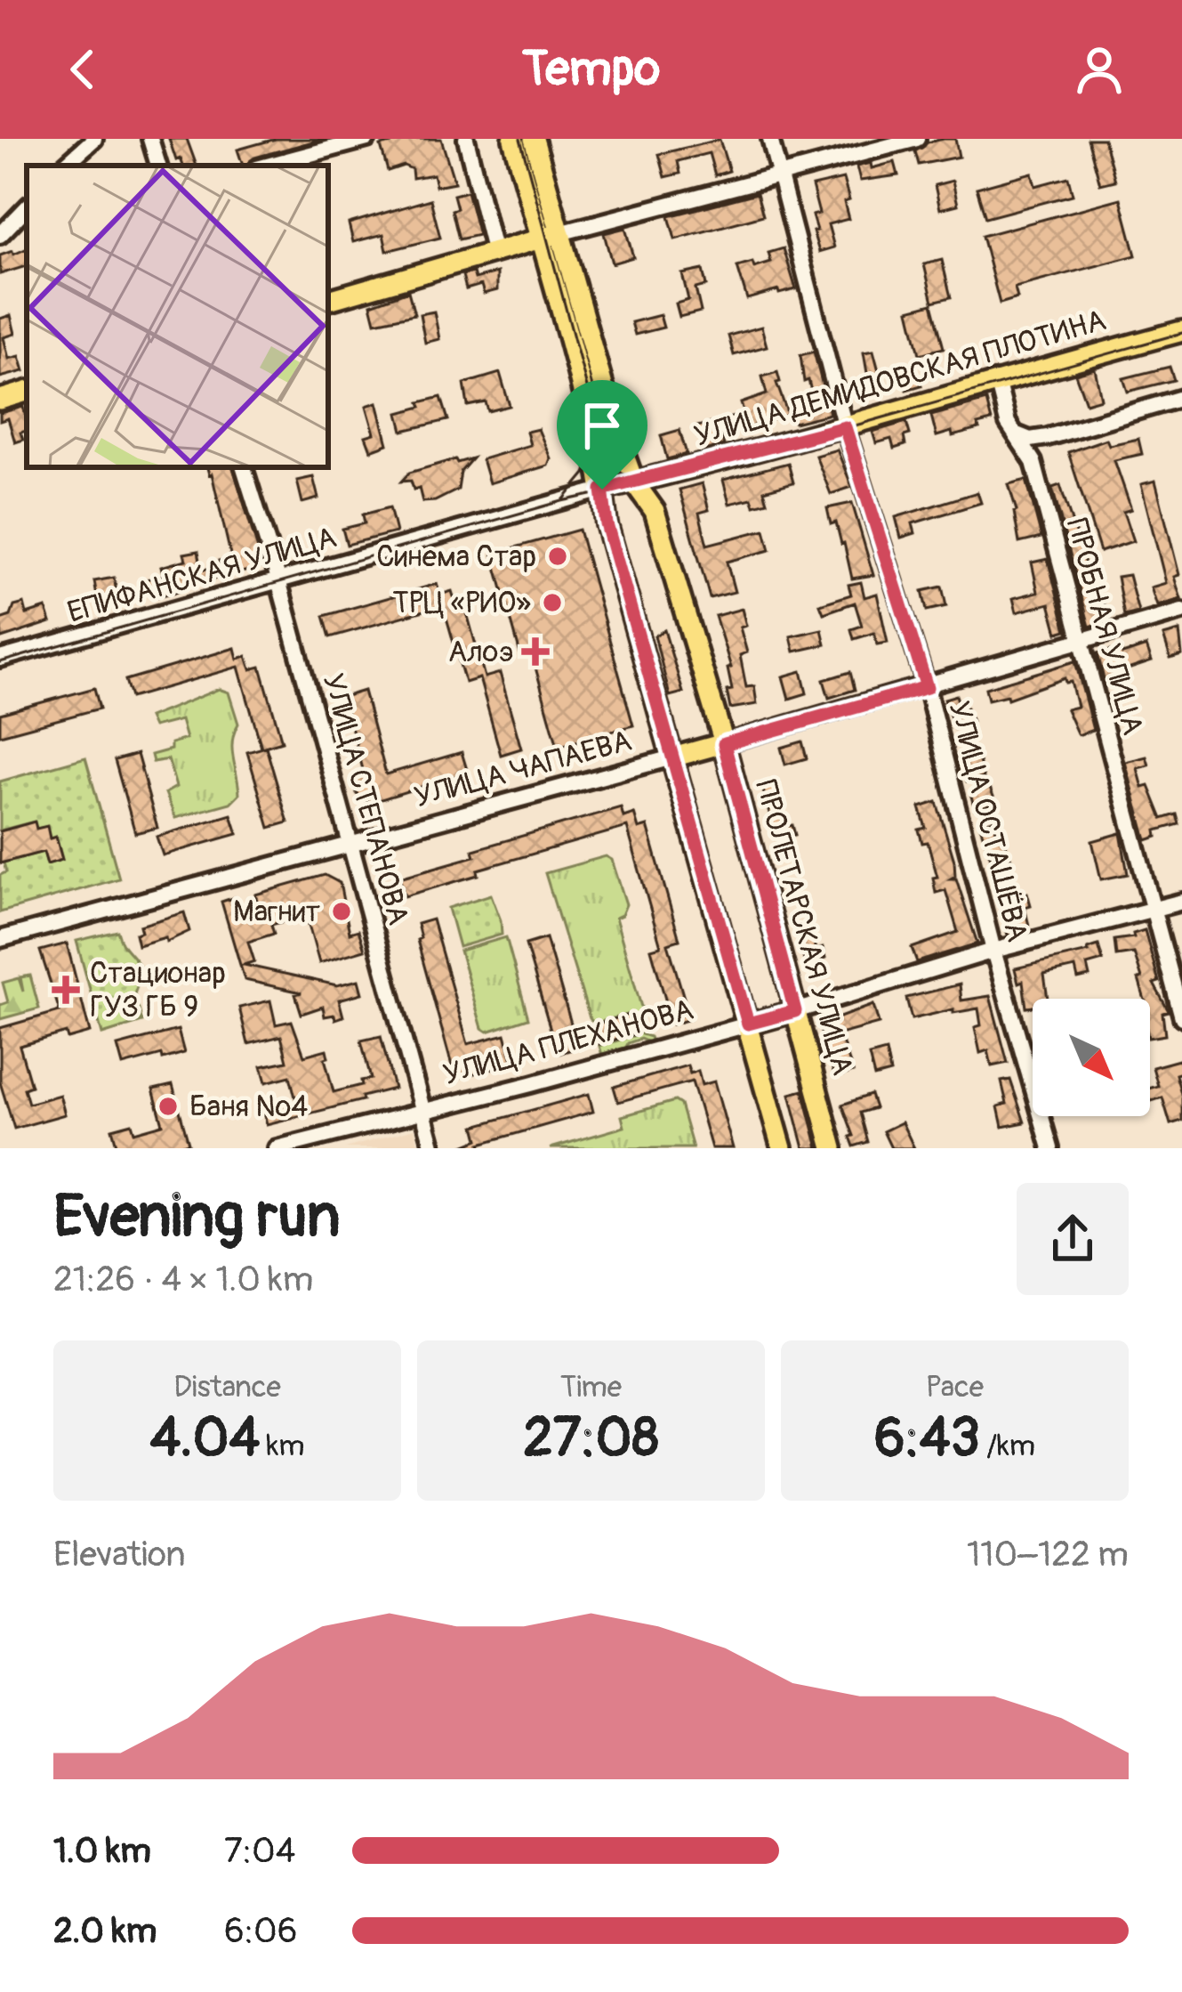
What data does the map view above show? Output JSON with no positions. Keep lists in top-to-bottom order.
{
  "streets": {
    "main road": [
      "УЛИЦА ДЕМИДОВСКАЯ ПЛОТИНА",
      "УЛИЦА ЧАПАЕВА",
      "ПРОЛЕТАРСКАЯ УЛИЦА",
      "УЛИЦА ПЛЕХАНОВА"
    ],
    "street": [
      "ЕПИФАНСКАЯ УЛИЦА",
      "ПРОБНАЯ УЛИЦА",
      "УЛИЦА СТЕПАНОВА",
      "УЛИЦА ОСТАШЁВА"
    ]
  },
  "crossings": [
    ["УЛИЦА ДЕМИДОВСКАЯ ПЛОТИНА", "ПРОБНАЯ УЛИЦА"],
    ["УЛИЦА ДЕМИДОВСКАЯ ПЛОТИНА", "УЛИЦА ОСТАШЁВА"],
    ["УЛИЦА ДЕМИДОВСКАЯ ПЛОТИНА", "ПРОЛЕТАРСКАЯ УЛИЦА"],
    ["ЕПИФАНСКАЯ УЛИЦА", "УЛИЦА СТЕПАНОВА"],
    ["ПРОБНАЯ УЛИЦА", "УЛИЦА ЧАПАЕВА"],
    ["ПРОБНАЯ УЛИЦА", "УЛИЦА ПЛЕХАНОВА"],
    ["УЛИЦА ЧАПАЕВА", "УЛИЦА СТЕПАНОВА"],
    ["УЛИЦА ЧАПАЕВА", "УЛИЦА ОСТАШЁВА"],
    ["УЛИЦА ЧАПАЕВА", "ПРОЛЕТАРСКАЯ УЛИЦА"],
    ["УЛИЦА СТЕПАНОВА", "УЛИЦА ПЛЕХАНОВА"],
    ["УЛИЦА ОСТАШЁВА", "УЛИЦА ПЛЕХАНОВА"],
    ["ПРОЛЕТАРСКАЯ УЛИЦА", "УЛИЦА ПЛЕХАНОВА"]
  ],
  "places": {
    "other": [
      "Синема Стар",
      "ТРЦ «РИО»",
      "Магнит",
      "Баня №4"
    ],
    "health": ["Алоэ", "Стационар ГУЗ ГБ 9"]
  },
  "north": "bottom right",
  "page": {
    "header": "Tempo",
    "heading": ["Evening run", "21:26 · 4 × 1.0 km"],
    "stats": [
      ["Distance", "4.04 km"],
      ["Time", "27:08"],
      ["Pace", "6:43 /km"]
    ],
    "chart": ["Elevation", "110–122 m"],
    "list": [
      {
        "name": "1.0 km",
        "note": "7:04"
      },
      {
        "name": "2.0 km",
        "note": "6:06"
      }
    ]
  }
}
